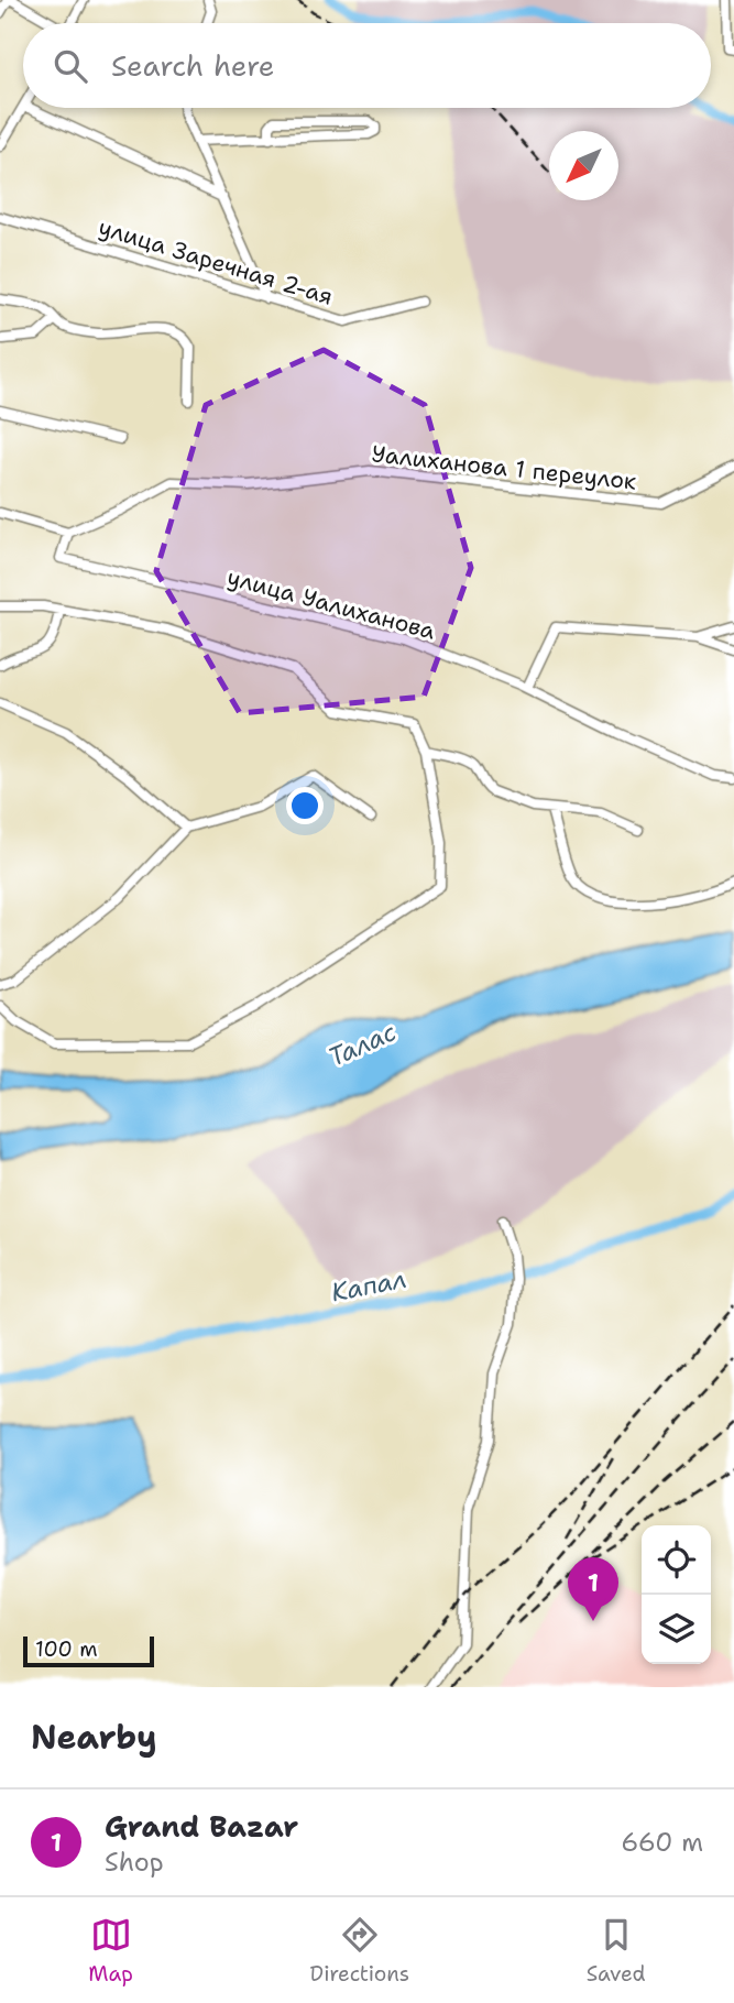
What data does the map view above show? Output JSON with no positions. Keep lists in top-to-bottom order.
{
  "streets": {
    "street": ["улица Заречная 2-ая", "Уалиханова 1 переулок", "улица Уалиханова"]
  },
  "crossings": [
    ["Уалиханова 1 переулок", "улица Уалиханова"]
  ],
  "water": ["Талас", "Капал"],
  "scale_bar": "100 m",
  "north": "bottom left",
  "page": {
    "search": "Search here",
    "pins": "1",
    "scale": "100 m",
    "heading": "Nearby",
    "list": [
      {
        "mark": "1",
        "name": "Grand Bazar",
        "note": "Shop",
        "value": "660 m"
      }
    ],
    "nav": ["Map", "Directions", "Saved"]
  }
}
